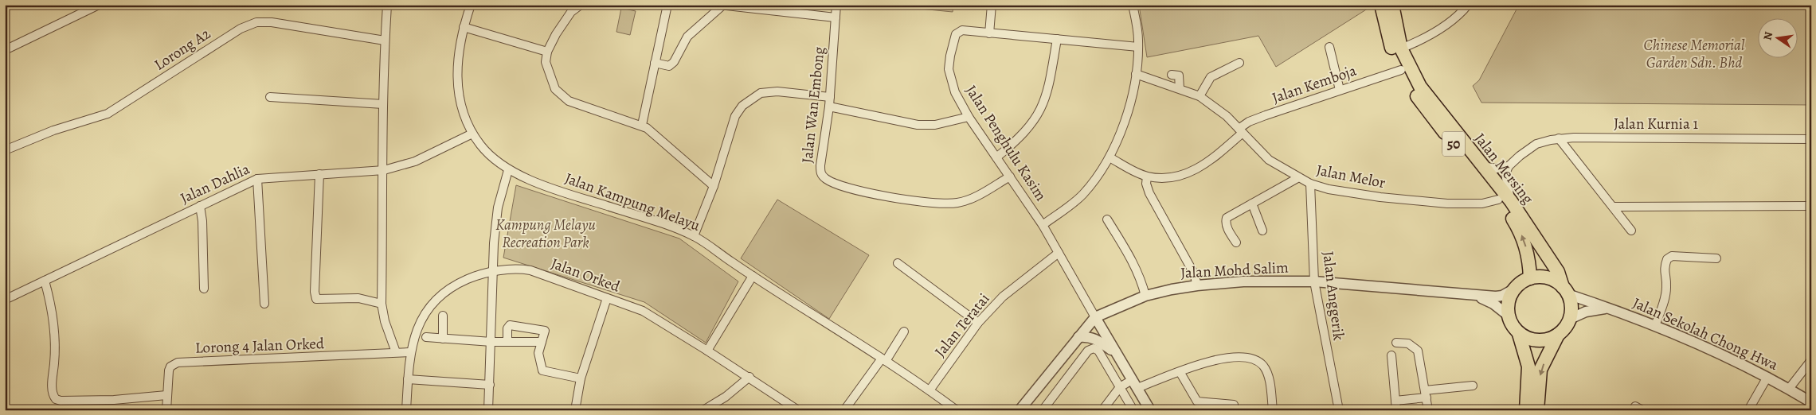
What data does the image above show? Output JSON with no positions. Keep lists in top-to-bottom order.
{
  "streets": {
    "highway": ["50", "Jalan Mersing"],
    "street": [
      "Lorong A2",
      "Jalan Kemboja",
      "Jalan Wan Embong",
      "Jalan Kurnia 1",
      "Jalan Penghulu Kasim",
      "Jalan Melor",
      "Jalan Dahlia",
      "Jalan Kampung Melayu",
      "Jalan Mohd Salim",
      "Jalan Orked",
      "Jalan Anggerik",
      "Jalan Teratai",
      "Jalan Sekolah Chong Hwa",
      "Lorong 4 Jalan Orked"
    ]
  },
  "crossings": [
    ["Jalan Kemboja", "Jalan Mersing"],
    ["Jalan Kemboja", "Jalan Melor"],
    ["Jalan Wan Embong", "Jalan Penghulu Kasim"],
    ["Jalan Penghulu Kasim", "Jalan Mohd Salim"],
    ["Jalan Penghulu Kasim", "Jalan Teratai"],
    ["50", "Jalan Mersing"],
    ["50", "Jalan Mohd Salim"],
    ["50", "Jalan Sekolah Chong Hwa"],
    ["Jalan Mersing", "Jalan Melor"],
    ["Jalan Mersing", "Jalan Mohd Salim"],
    ["Jalan Mersing", "Jalan Sekolah Chong Hwa"],
    ["Jalan Melor", "Jalan Anggerik"],
    ["Jalan Dahlia", "Jalan Kampung Melayu"],
    ["Jalan Kampung Melayu", "Jalan Teratai"],
    ["Jalan Mohd Salim", "Jalan Anggerik"],
    ["Jalan Mohd Salim", "Jalan Sekolah Chong Hwa"],
    ["Jalan Orked", "Lorong 4 Jalan Orked"]
  ],
  "parks": ["Chinese Memorial Garden Sdn. Bhd", "Kampung Melayu Recreation Park"],
  "north": "left"
}
